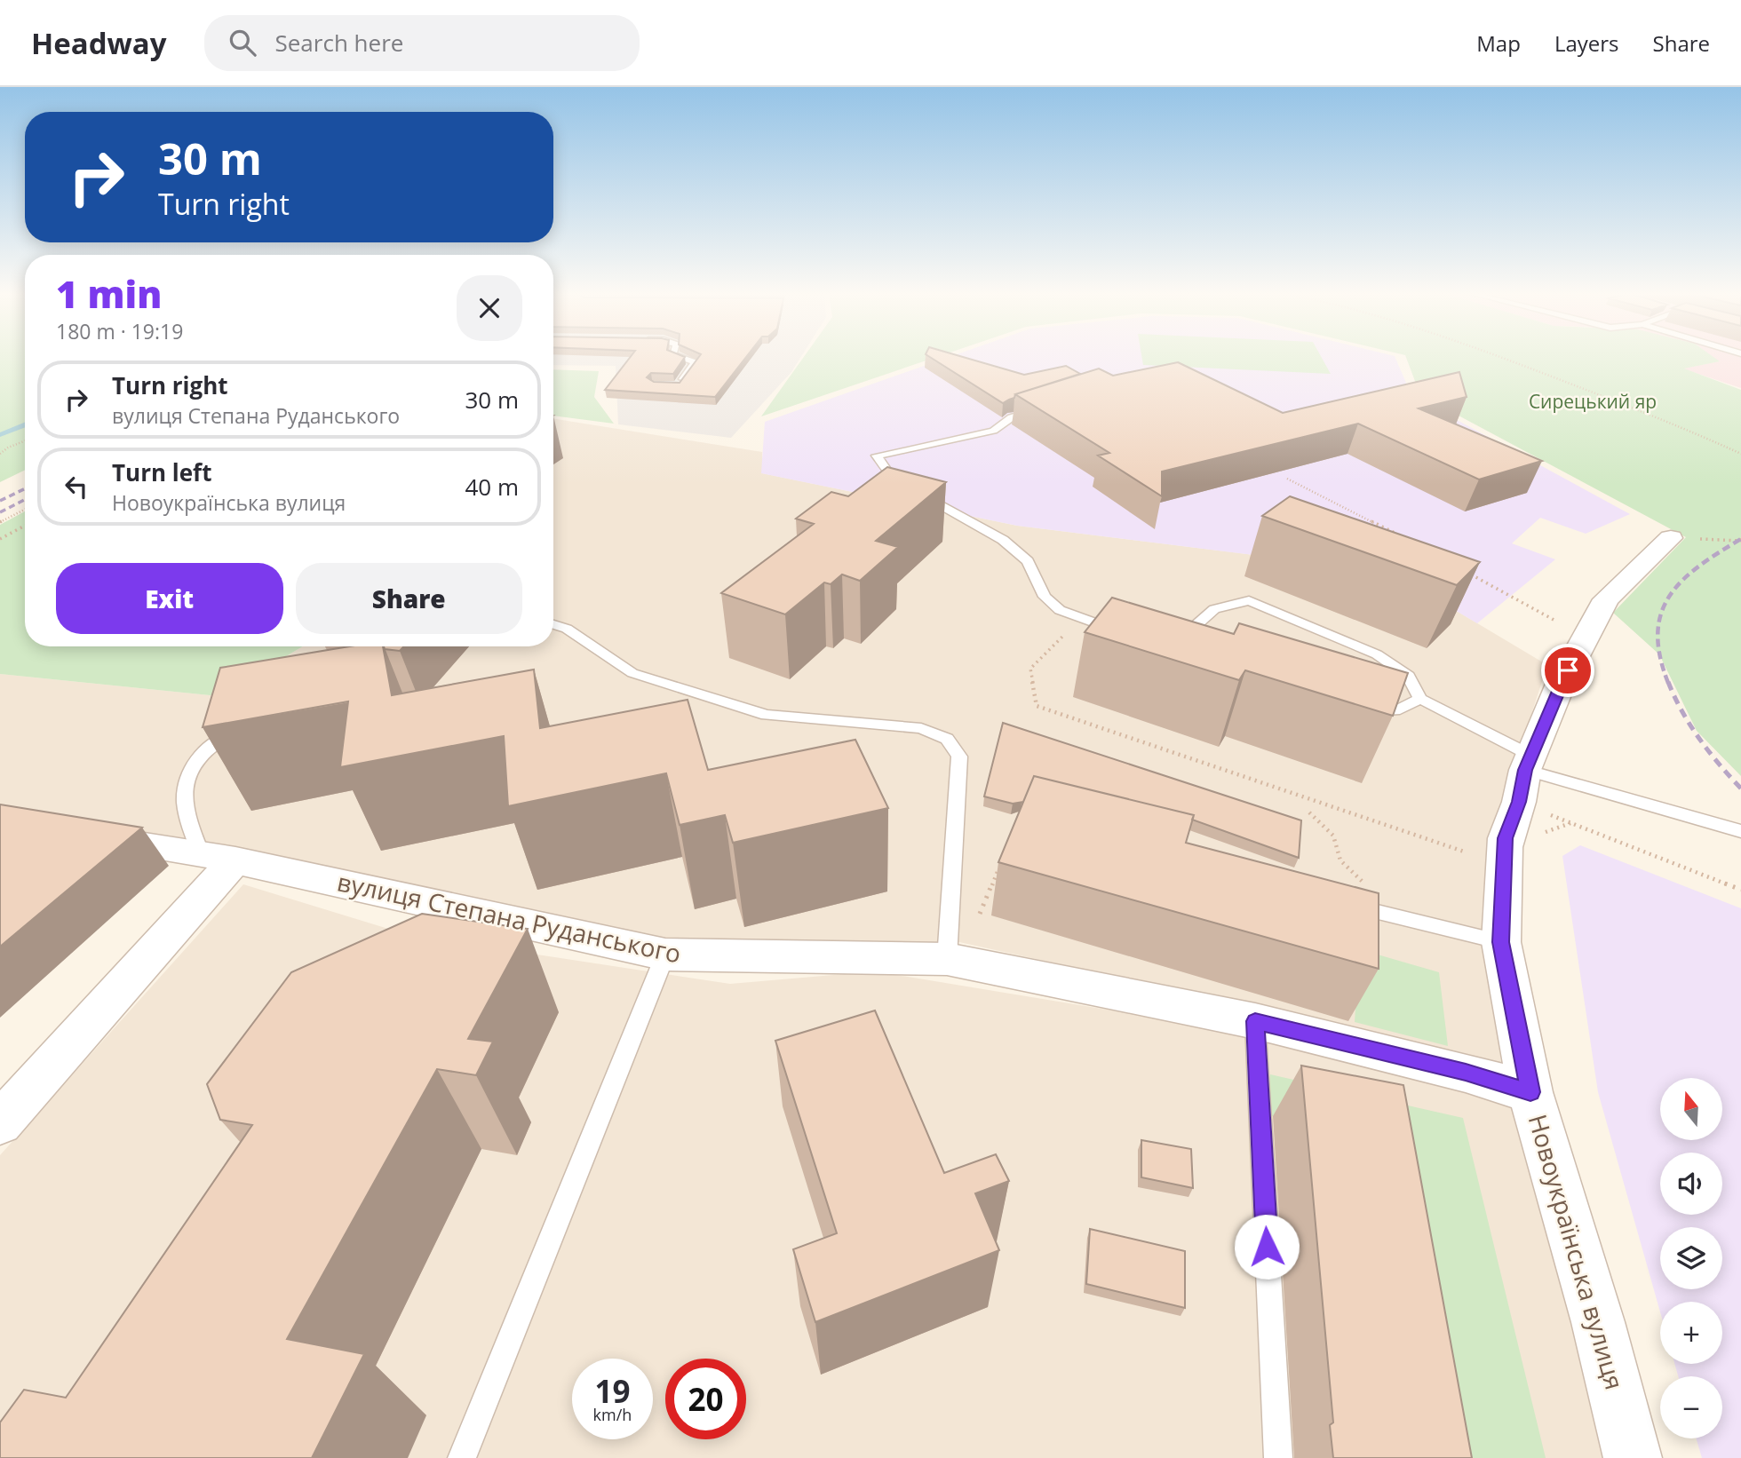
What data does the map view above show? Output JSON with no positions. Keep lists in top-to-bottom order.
{
  "streets": {
    "street": ["вулиця Степана Руданського", "Новоукраїнська вулиця"]
  },
  "crossings": [
    ["вулиця Степана Руданського", "Новоукраїнська вулиця"]
  ],
  "parks": ["Сирецький яр"],
  "north": "top",
  "page": {
    "header": "Headway",
    "search": "Search here",
    "nav": ["Map", "Layers", "Share"],
    "turn": ["30 m", "Turn right"],
    "heading": ["1 min", "180 m · 19:19"],
    "list": [
      {
        "name": "Turn right",
        "note": "вулиця Степана Руданського",
        "value": "30 m"
      },
      {
        "name": "Turn left",
        "note": "Новоукраїнська вулиця",
        "value": "40 m"
      }
    ],
    "buttons": ["Exit", "Share"],
    "map_buttons": ["+", "−"],
    "speed": "19 km/h",
    "limit": "20"
  }
}
